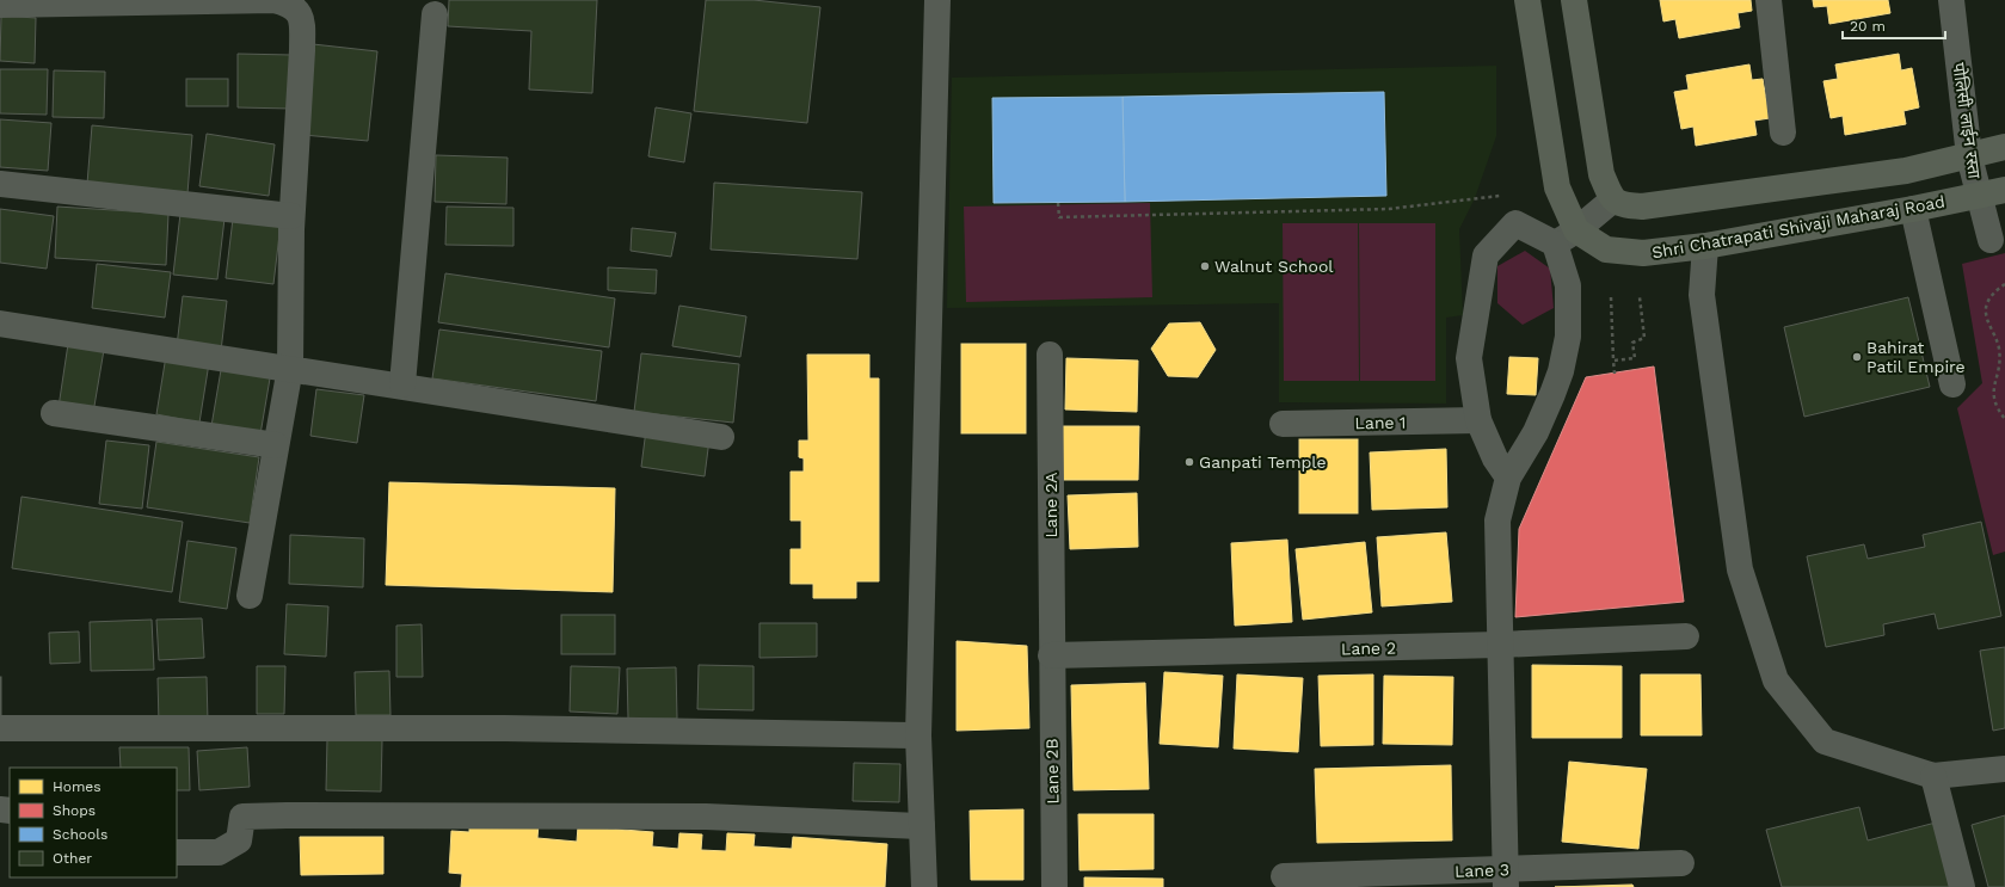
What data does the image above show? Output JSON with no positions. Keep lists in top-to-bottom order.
{
  "streets": {
    "main road": ["Shri Chatrapati Shivaji Maharaj Road"],
    "street": [
      "पोलिसी लाईन रस्ता",
      "Lane 1",
      "Lane 2A",
      "Lane 2",
      "Lane 2B",
      "Lane 3"
    ]
  },
  "crossings": [
    ["पोलिसी लाईन रस्ता", "Shri Chatrapati Shivaji Maharaj Road"],
    ["Lane 2A", "Lane 2"],
    ["Lane 2A", "Lane 2B"],
    ["Lane 2", "Lane 2B"]
  ],
  "places": ["Walnut School", "Bahirat Patil Empire", "Ganpati Temple"],
  "legend": [
    "Homes",
    "Shops",
    "Schools",
    "Other"
  ],
  "scale_bar": "20 m"
}
